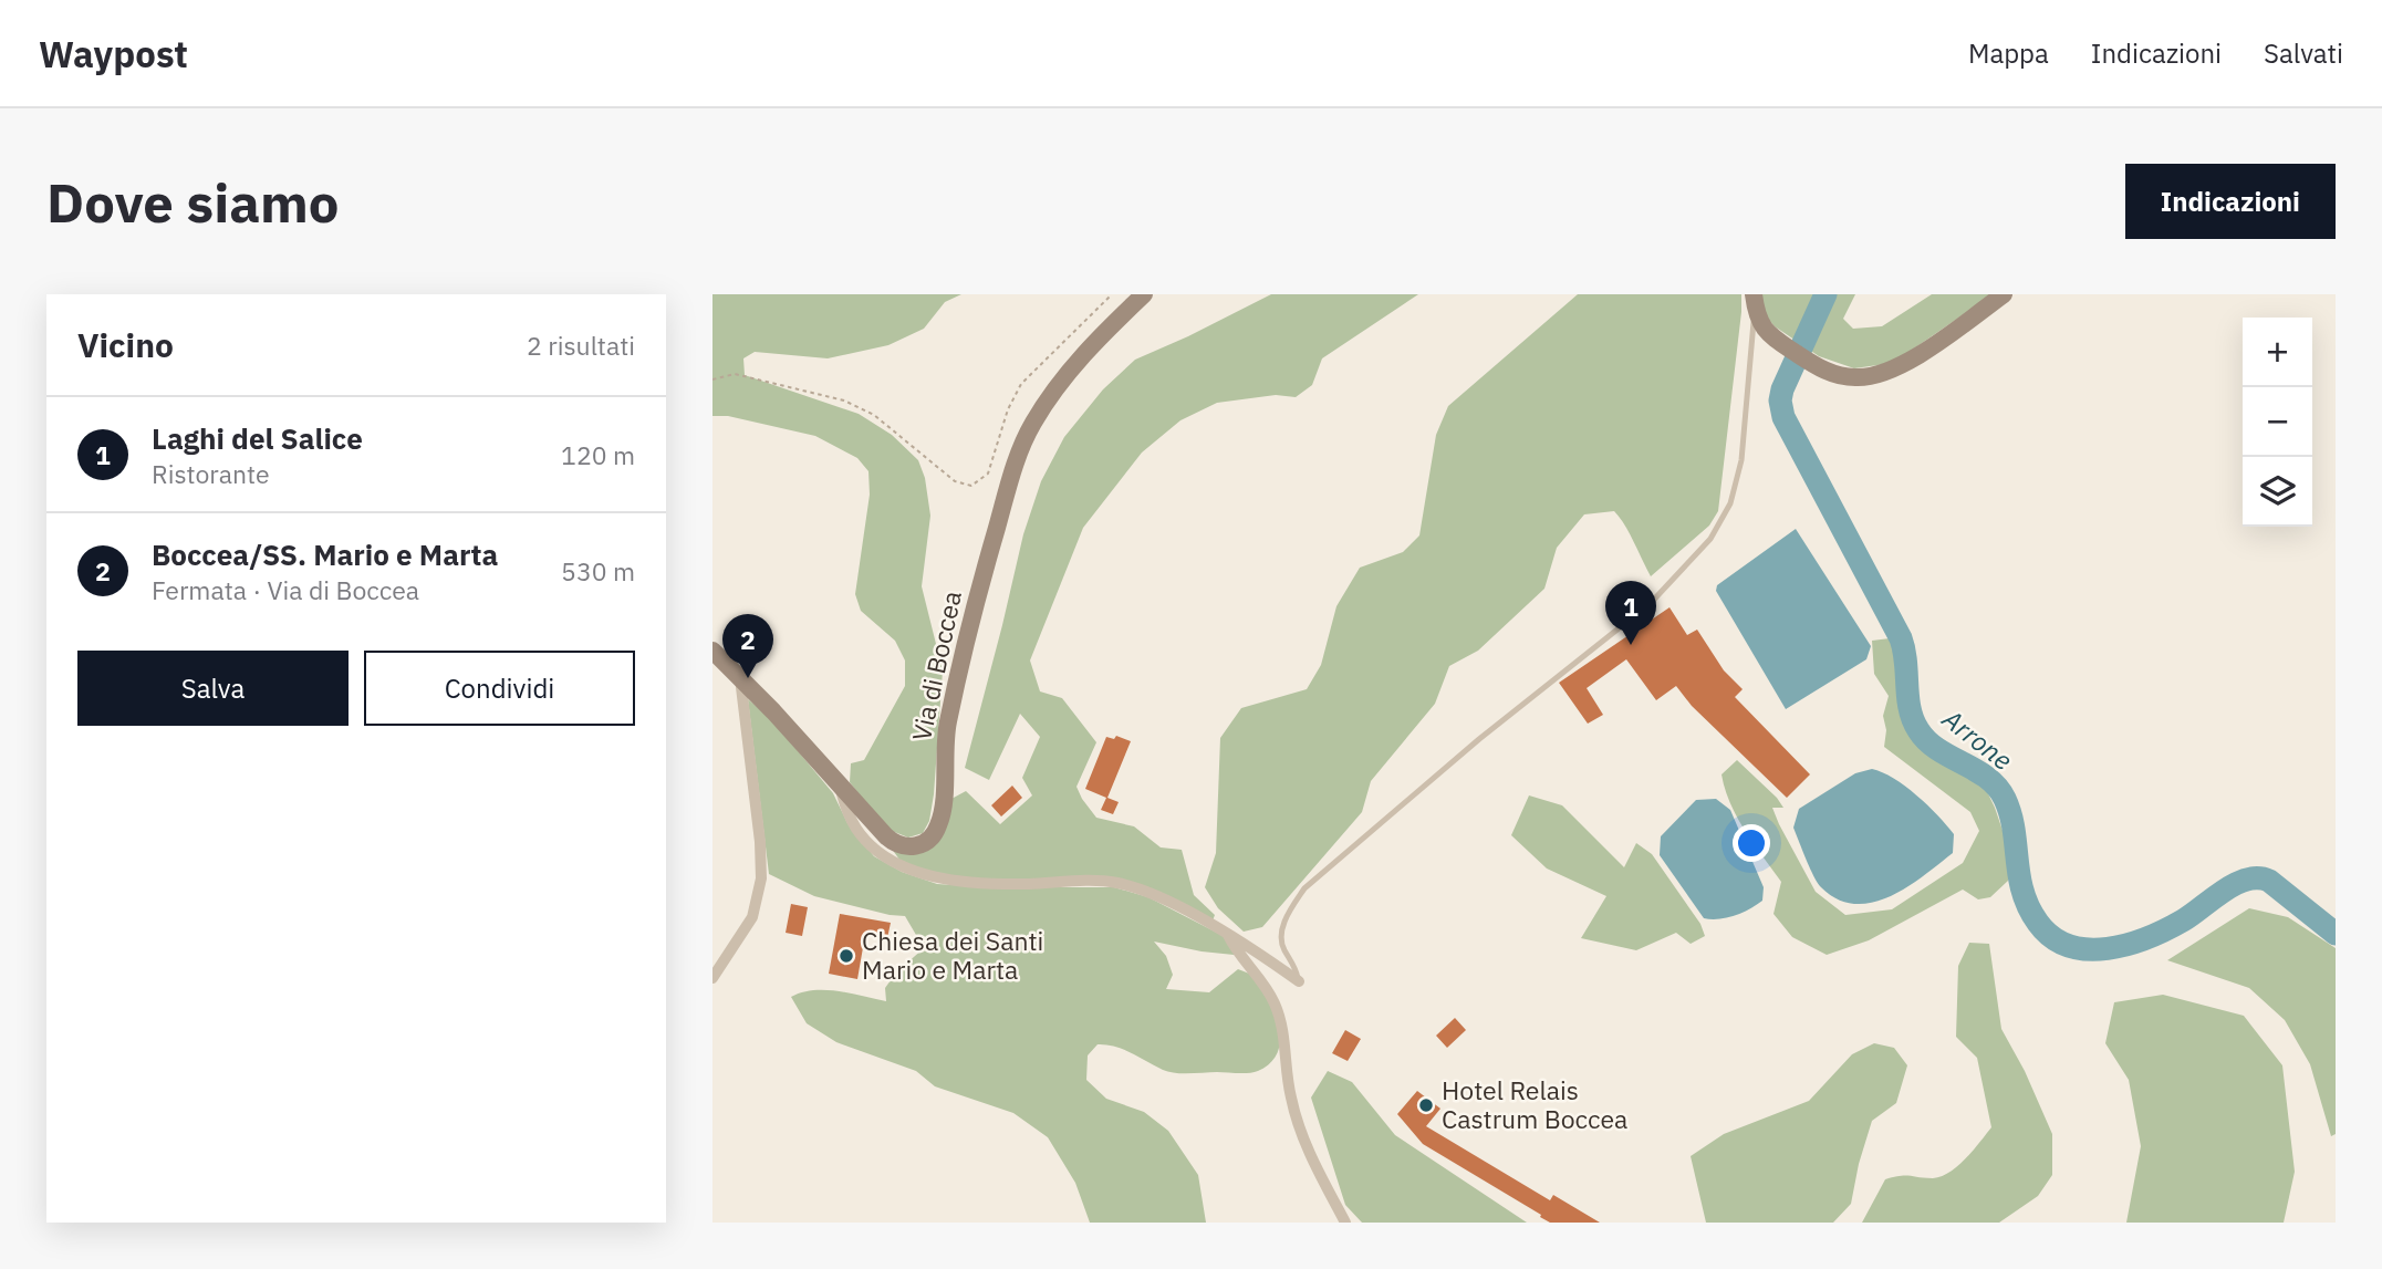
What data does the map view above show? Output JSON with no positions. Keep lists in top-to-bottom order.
{
  "streets": {
    "street": ["Via di Boccea"]
  },
  "water": ["Arrone"],
  "places": ["Chiesa dei Santi Mario e Marta", "Hotel Relais Castrum Boccea"],
  "page": {
    "header": "Waypost",
    "nav": ["Mappa", "Indicazioni", "Salvati"],
    "buttons": [
      "Indicazioni",
      ["Salva", "Condividi"]
    ],
    "title": "Dove siamo",
    "heading": ["Vicino", "2 risultati"],
    "map_buttons": ["+", "−"],
    "list": [
      {
        "mark": "1",
        "name": "Laghi del Salice",
        "note": "Ristorante",
        "value": "120 m"
      },
      {
        "mark": "2",
        "name": "Boccea/SS. Mario e Marta",
        "note": "Fermata · Via di Boccea",
        "value": "530 m"
      }
    ],
    "pins": ["1", "2"]
  }
}
